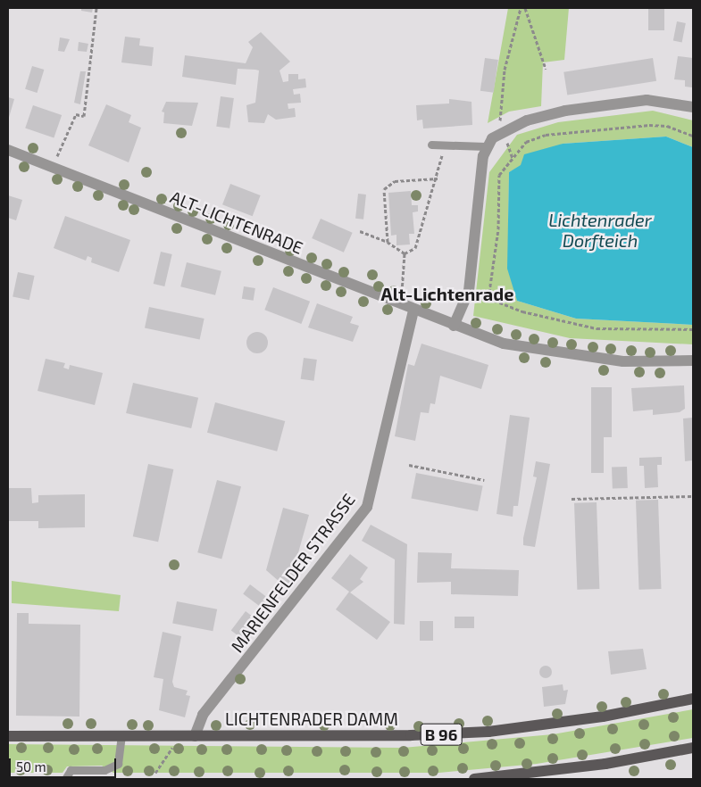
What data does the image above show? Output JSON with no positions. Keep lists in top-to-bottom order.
{
  "streets": {
    "main road": ["LICHTENRADER DAMM", "B 96"],
    "street": ["ALT-LICHTENRADE", "MARIENFELDER STRASSE"]
  },
  "crossings": [
    ["ALT-LICHTENRADE", "MARIENFELDER STRASSE"],
    ["MARIENFELDER STRASSE", "LICHTENRADER DAMM"]
  ],
  "districts": ["Alt-Lichtenrade"],
  "water": ["Lichtenrader Dorfteich"],
  "scale_bar": "50 m"
}
